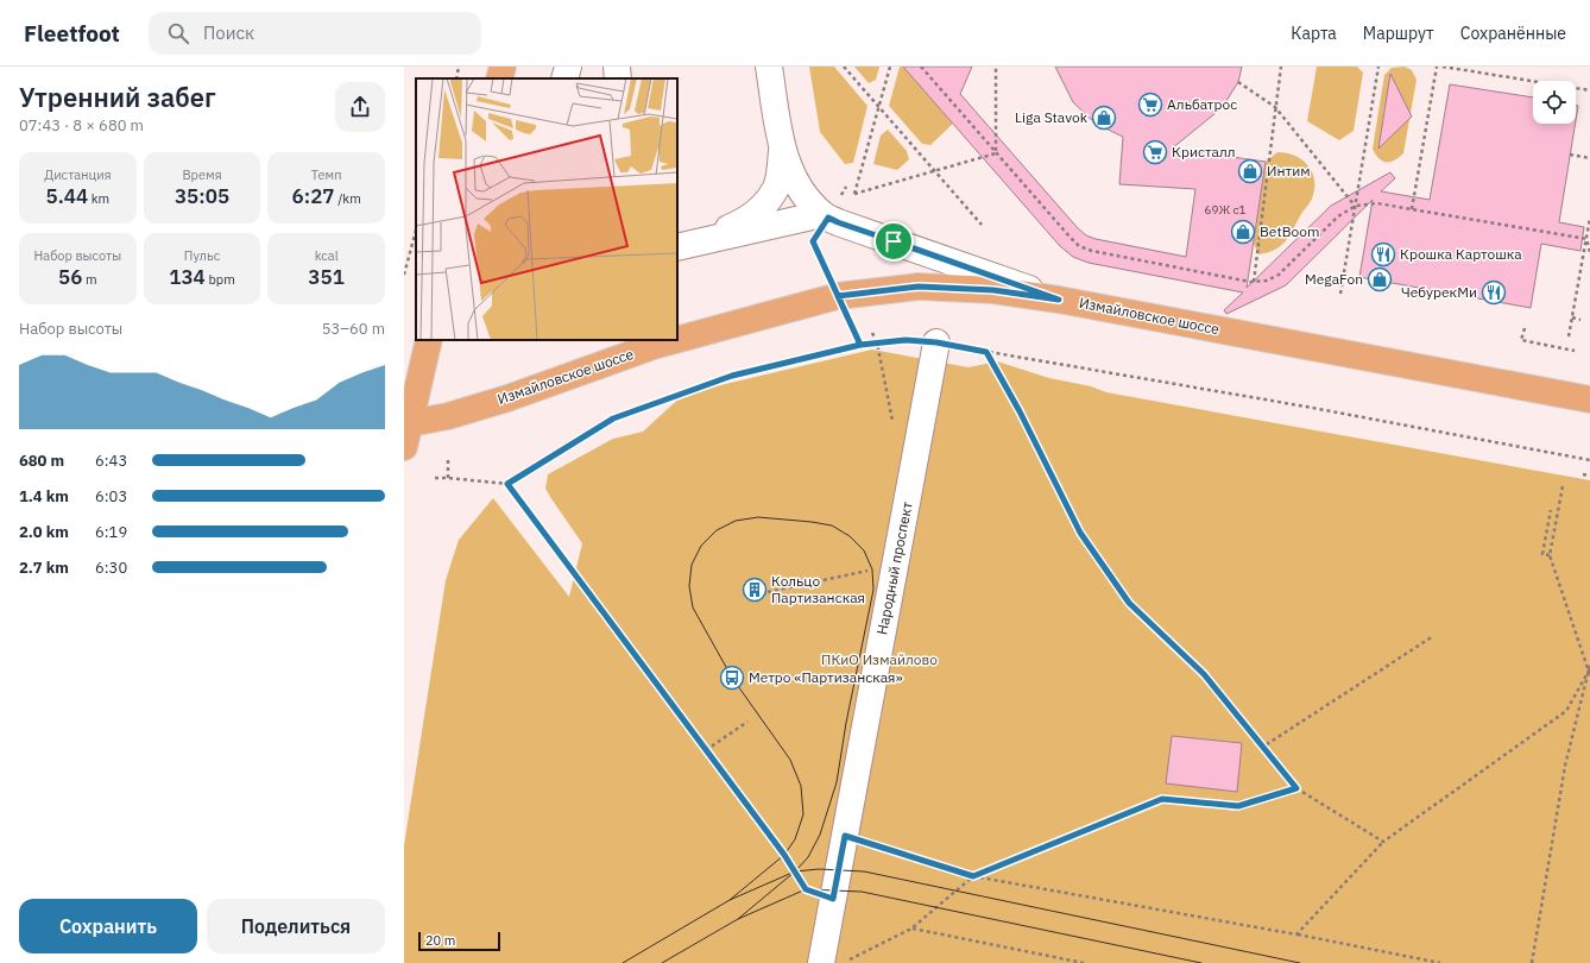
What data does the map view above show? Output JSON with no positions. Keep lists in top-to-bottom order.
{
  "streets": {
    "main road": ["Измайловское шоссе"],
    "street": ["Народный проспект"]
  },
  "parks": ["ПКиО Измайлово"],
  "places": {
    "supermarket": ["Альбатрос", "Кристалл"],
    "shop": [
      "Liga Stavok",
      "Интим",
      "BetBoom",
      "MegaFon"
    ],
    "restaurant": ["Крошка Картошка", "ЧебурекМи"],
    "building": ["Кольцо Партизанская"],
    "bus stop": ["Метро «Партизанская»"]
  },
  "house_numbers": ["69Ж с1"],
  "scale_bar": "20 m",
  "page": {
    "header": "Fleetfoot",
    "search": "Поиск",
    "nav": ["Карта", "Маршрут", "Сохранённые"],
    "heading": ["Утренний забег", "07:43 · 8 × 680 m"],
    "stats": [
      ["Дистанция", "5.44 km"],
      ["Время", "35:05"],
      ["Темп", "6:27 /km"],
      ["Набор высоты", "56 m"],
      ["Пульс", "134 bpm"],
      ["kcal", "351"]
    ],
    "chart": ["Набор высоты", "53–60 m"],
    "list": [
      {
        "name": "680 m",
        "note": "6:43"
      },
      {
        "name": "1.4 km",
        "note": "6:03"
      },
      {
        "name": "2.0 km",
        "note": "6:19"
      },
      {
        "name": "2.7 km",
        "note": "6:30"
      }
    ],
    "buttons": ["Сохранить", "Поделиться"],
    "scale": "20 m"
  }
}
